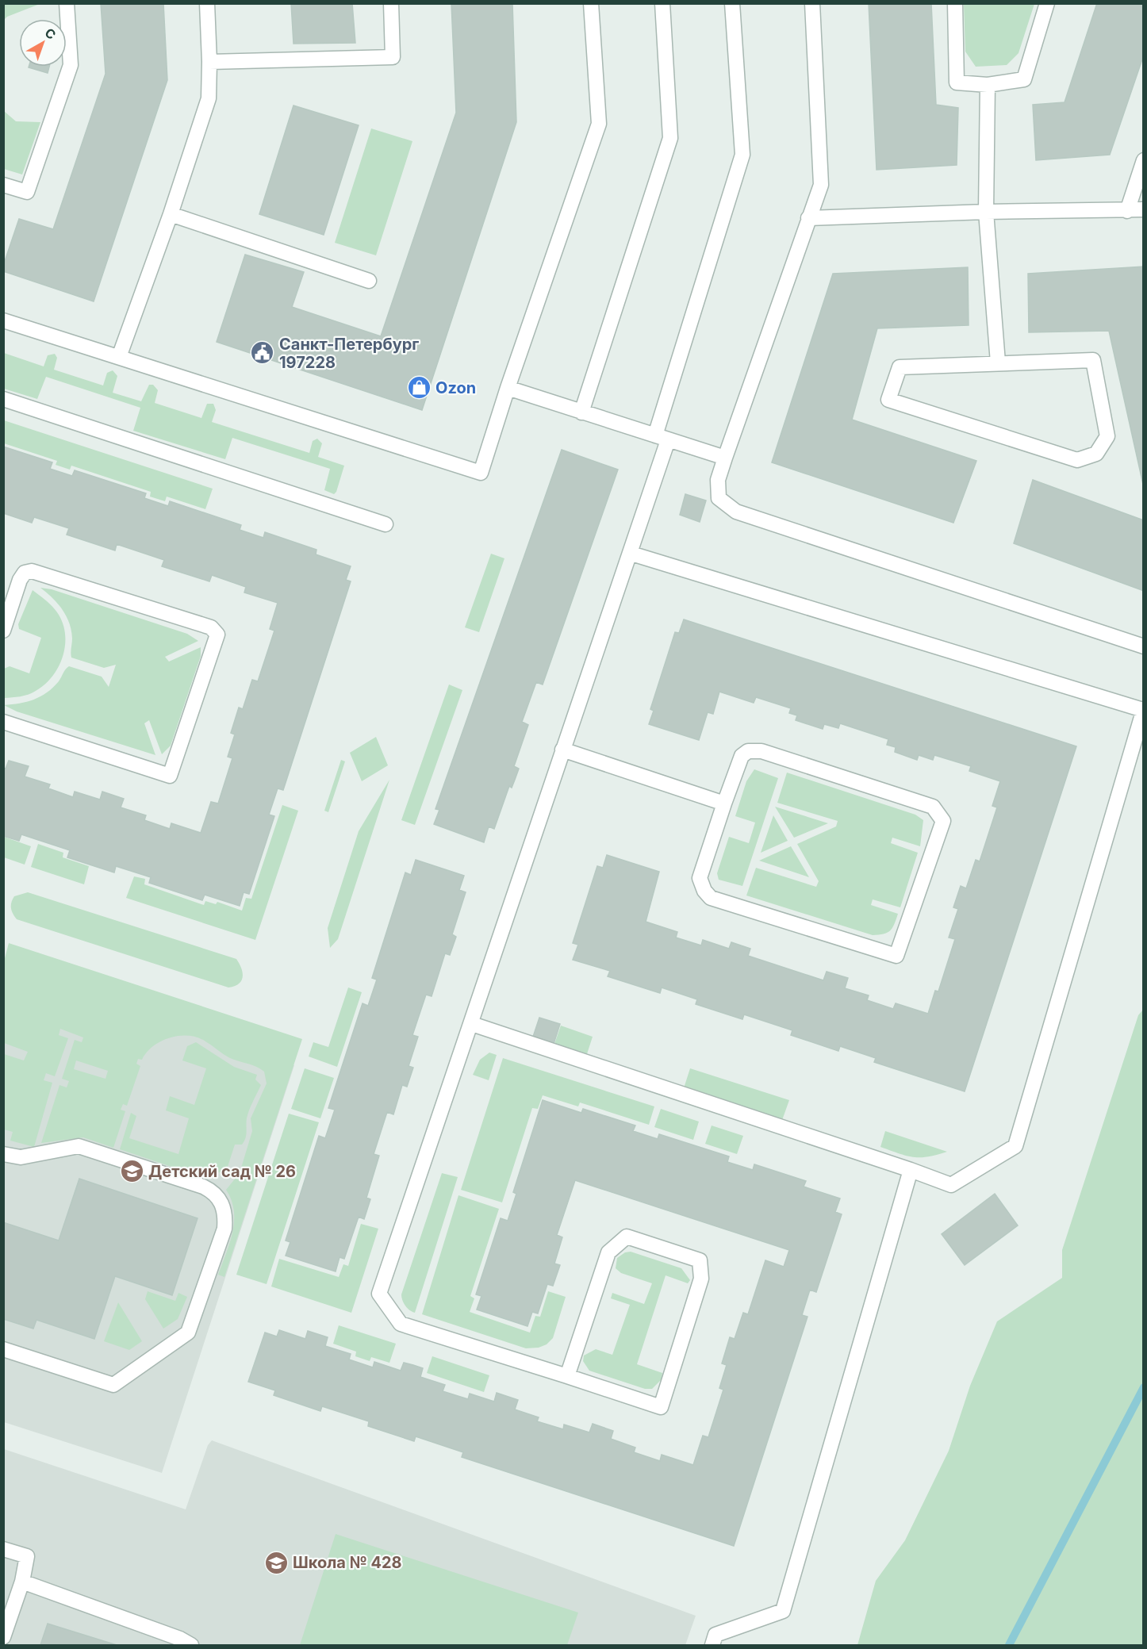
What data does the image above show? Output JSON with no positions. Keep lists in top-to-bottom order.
{
  "places": {
    "public building": ["Санкт-Петербург 197228"],
    "shop": ["Ozon"],
    "school or university": ["Детский сад № 26", "Школа № 428"]
  },
  "north": "top right"
}
